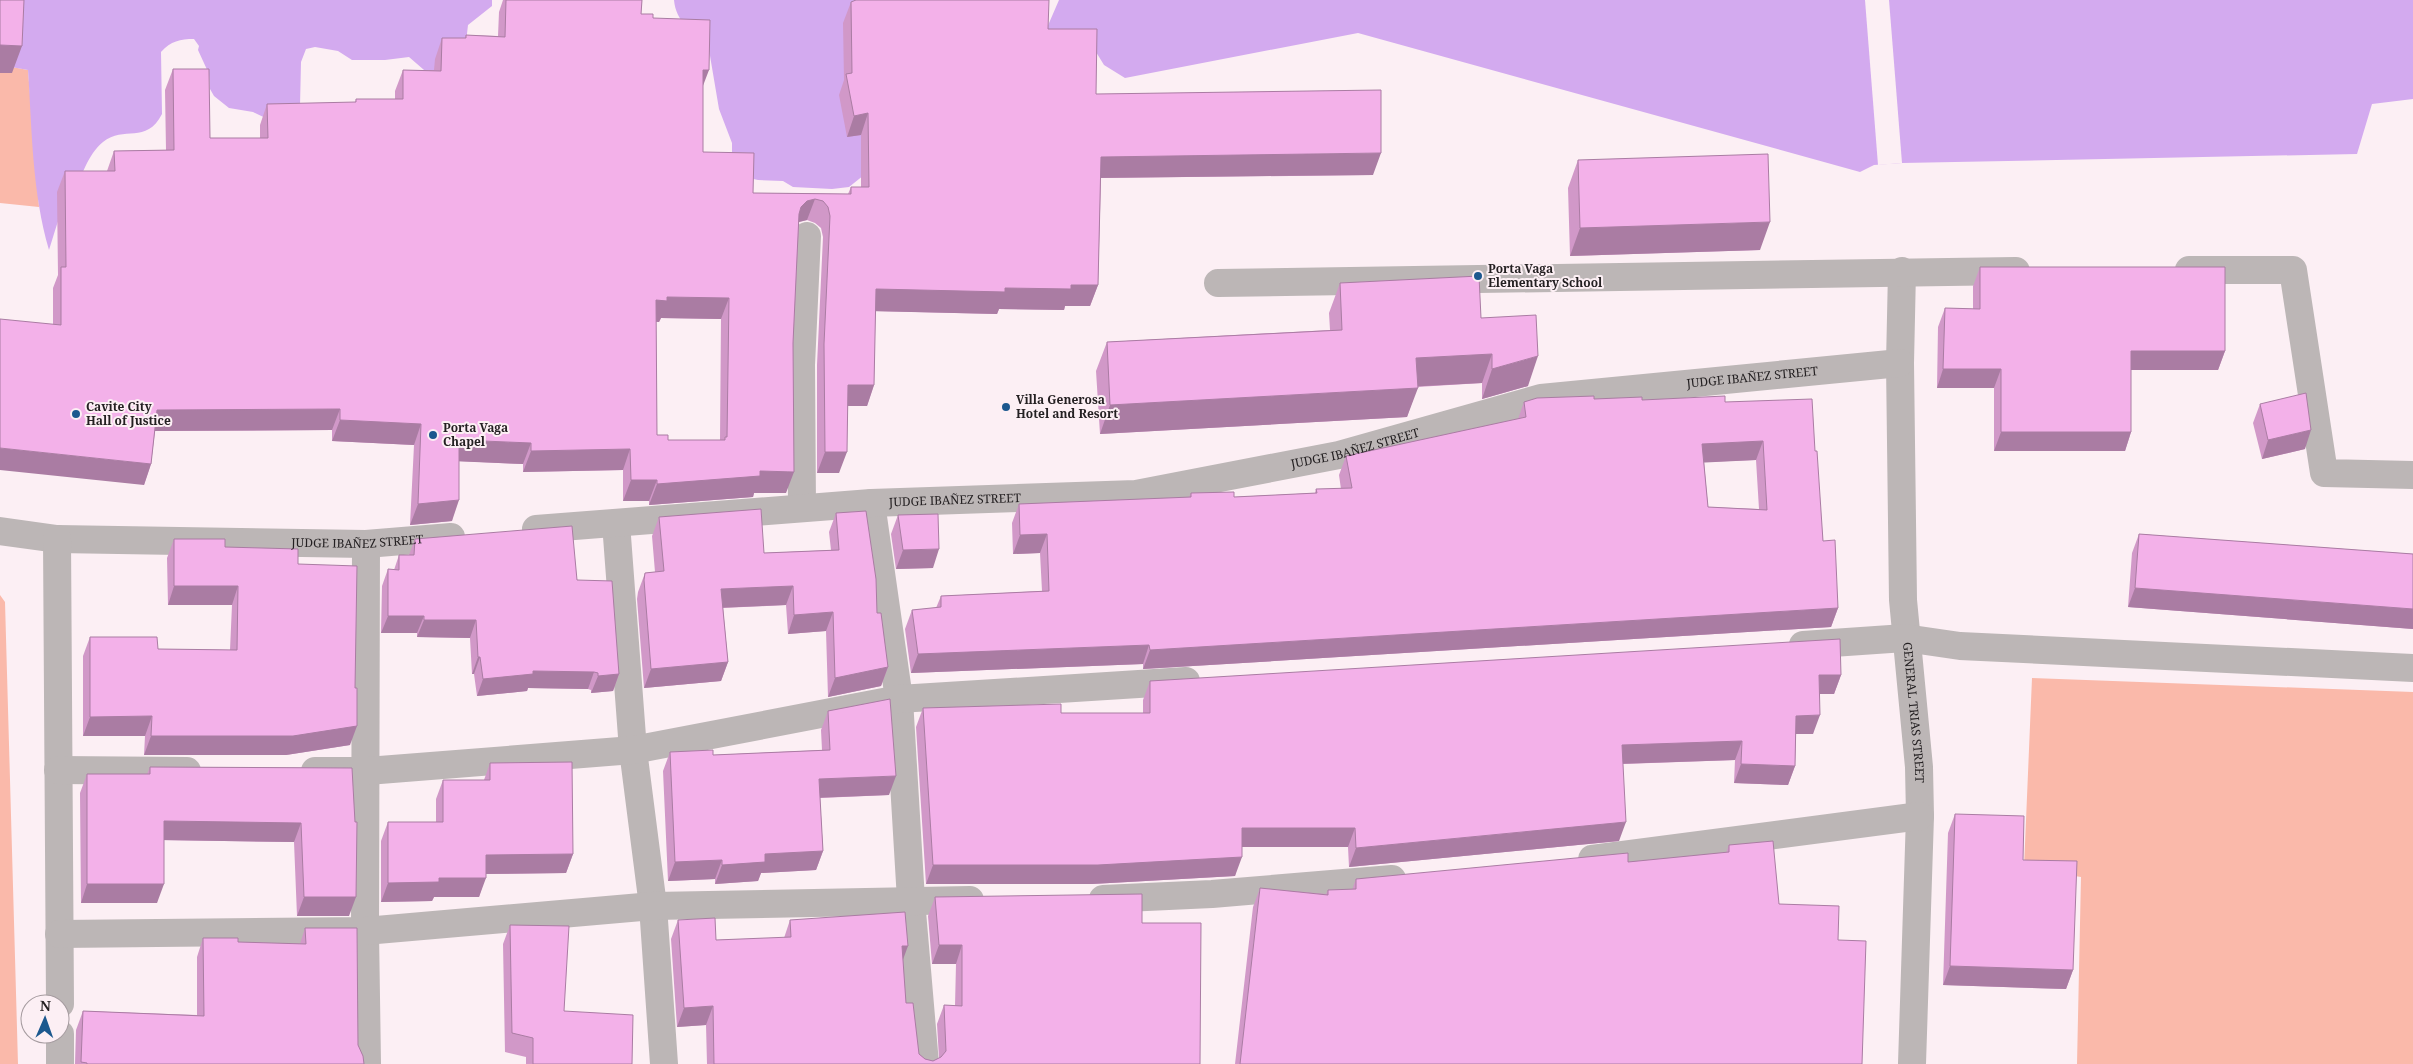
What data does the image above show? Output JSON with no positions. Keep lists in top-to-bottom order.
{
  "streets": {
    "street": ["JUDGE IBAÑEZ STREET", "GENERAL TRIAS STREET"]
  },
  "crossings": [
    ["JUDGE IBAÑEZ STREET", "GENERAL TRIAS STREET"]
  ],
  "places": [
    "Porta Vaga Elementary School",
    "Villa Generosa Hotel and Resort",
    "Cavite City Hall of Justice",
    "Porta Vaga Chapel"
  ],
  "north": "top"
}
